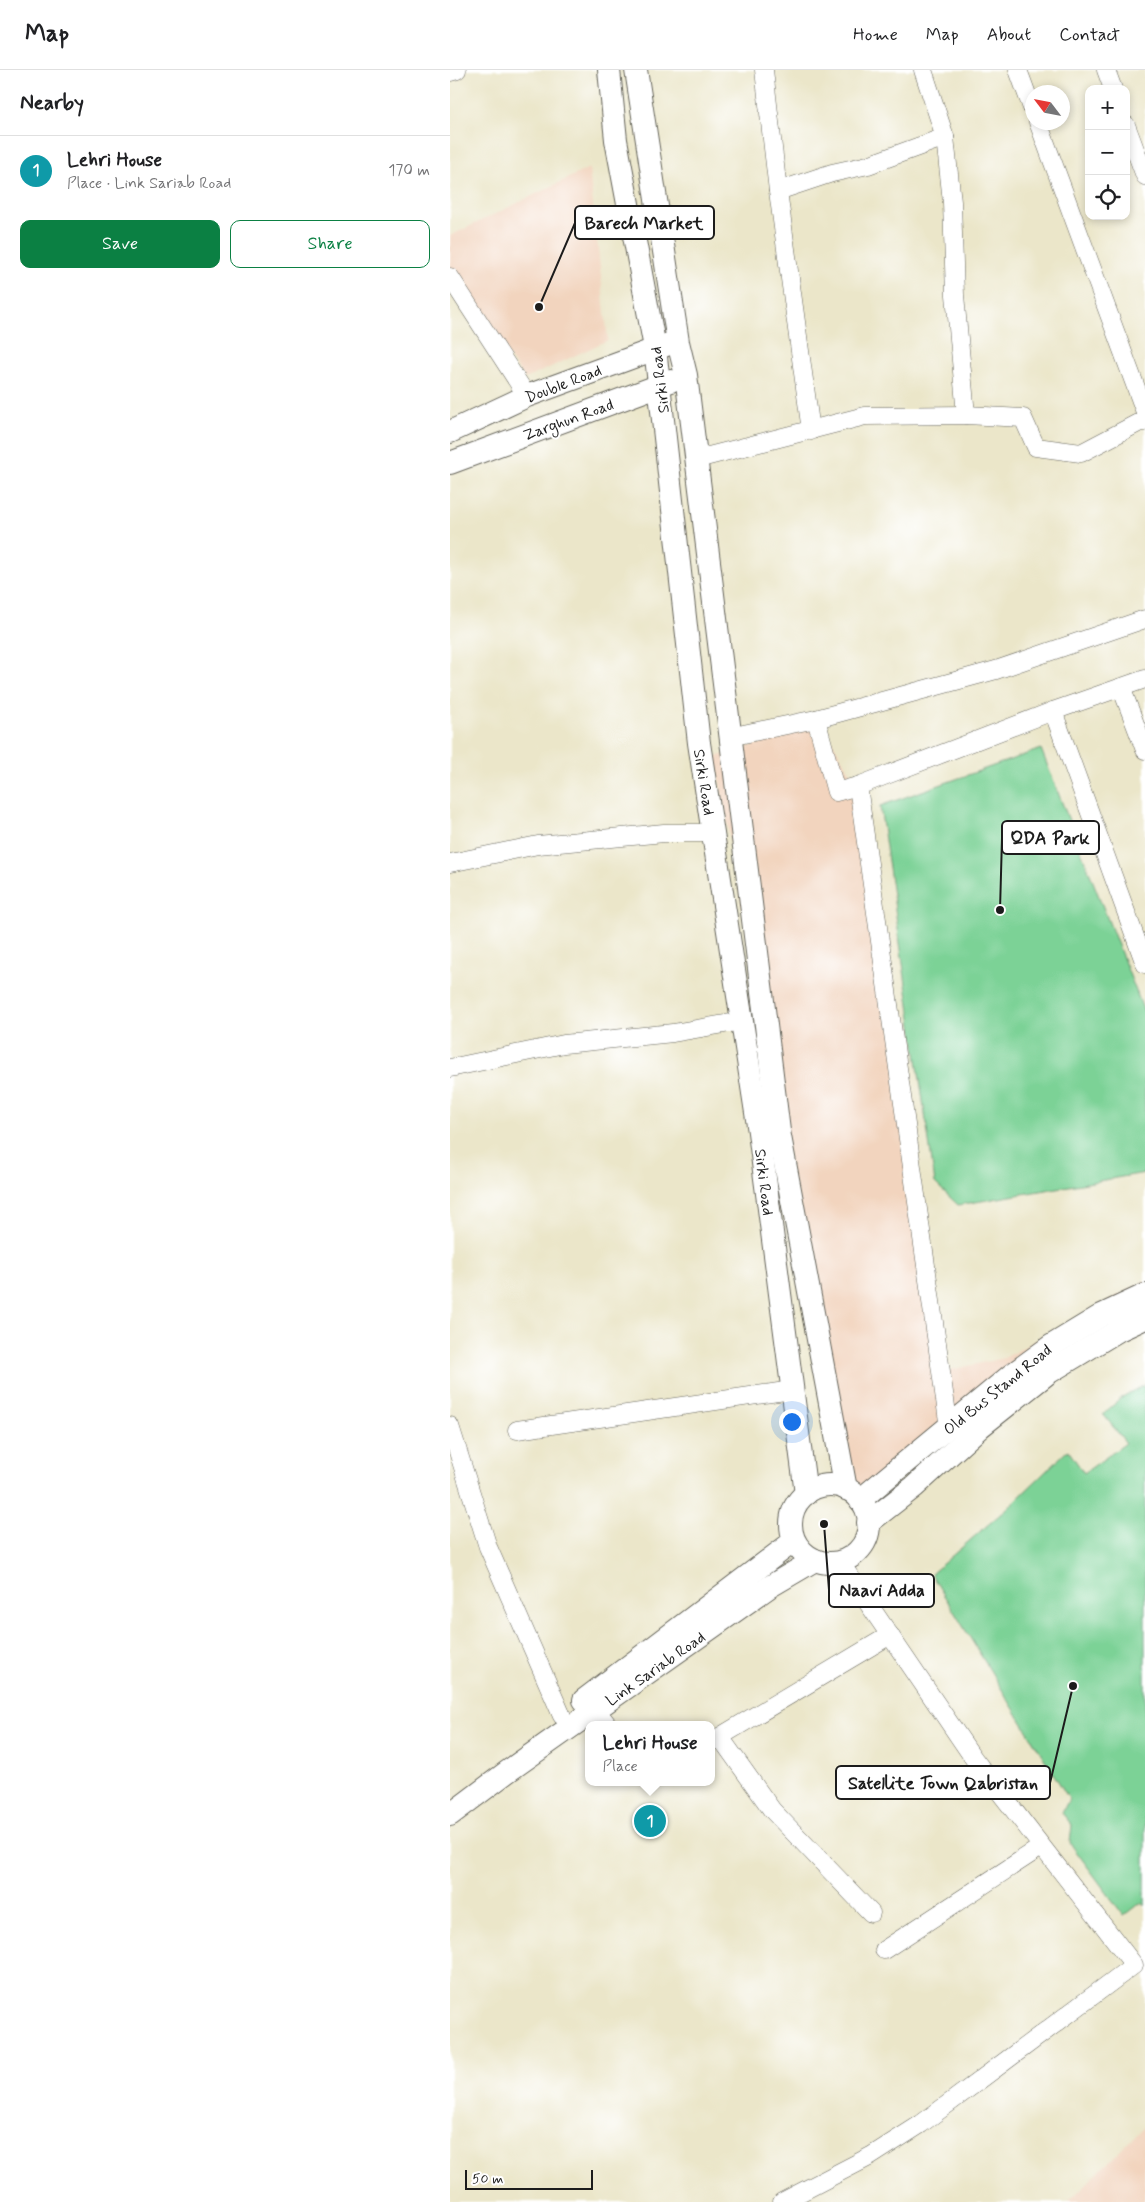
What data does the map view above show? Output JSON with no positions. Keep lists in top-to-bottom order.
{
  "streets": {
    "main road": [
      "Sirki Road",
      "Double Road",
      "Zarghun Road",
      "Old Bus Stand Road",
      "Link Sariab Road"
    ]
  },
  "crossings": [
    ["Sirki Road", "Double Road"],
    ["Sirki Road", "Zarghun Road"],
    ["Sirki Road", "Old Bus Stand Road"],
    ["Sirki Road", "Link Sariab Road"],
    ["Old Bus Stand Road", "Link Sariab Road"]
  ],
  "places": [
    "Barech Market",
    "QDA Park",
    "Naavi Adda",
    "Satellite Town Qabristan"
  ],
  "scale_bar": "50 m",
  "north": "top left",
  "page": {
    "header": "Map",
    "nav": [
      "Home",
      "Map",
      "About",
      "Contact"
    ],
    "heading": "Nearby",
    "map_buttons": ["+", "−"],
    "list": [
      {
        "mark": "1",
        "name": "Lehri House",
        "note": "Place · Link Sariab Road",
        "value": "170 m"
      }
    ],
    "buttons": ["Save", "Share"],
    "popup": ["Lehri House", "Place"],
    "pins": "1",
    "scale": "50 m"
  }
}
